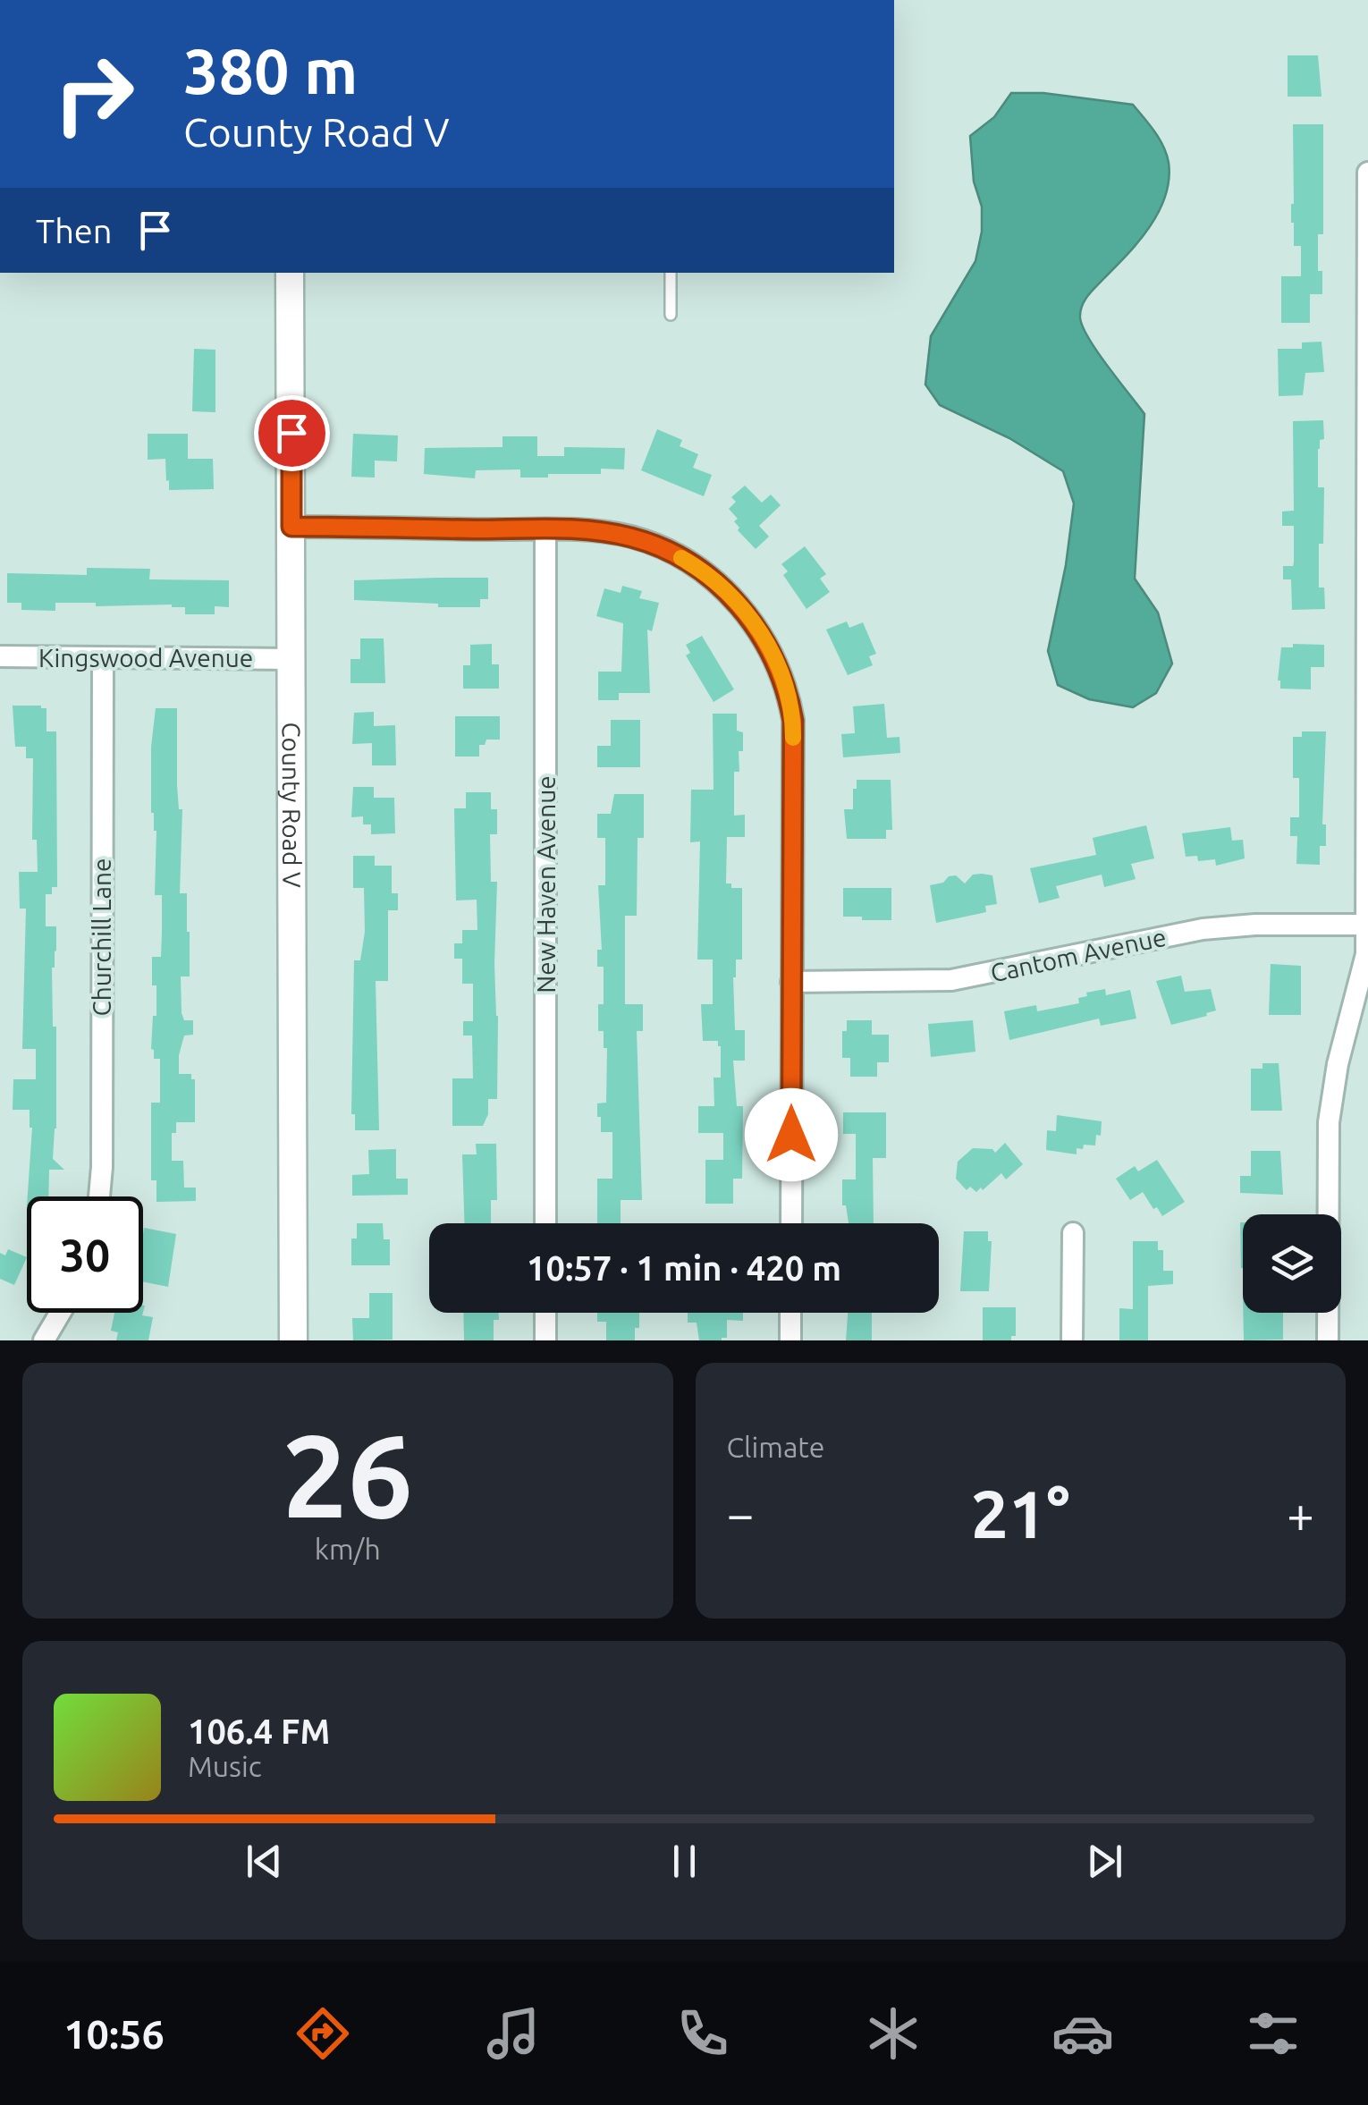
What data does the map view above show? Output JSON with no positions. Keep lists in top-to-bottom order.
{
  "streets": {
    "main road": ["County Road V"],
    "street": [
      "Kingswood Avenue",
      "New Haven Avenue",
      "Churchill Lane",
      "Cantom Avenue"
    ]
  },
  "crossings": [
    ["Kingswood Avenue", "County Road V"],
    ["Kingswood Avenue", "Churchill Lane"]
  ],
  "page": {
    "turn": ["380 m", "County Road V"],
    "then": "Then",
    "limit": "30",
    "trip": "10:57 · 1 min · 420 m",
    "tile": [
      ["26", "km/h"],
      "Climate"
    ],
    "heat": ["−", "21°", "+"],
    "song": ["106.4 FM", "Music"],
    "tabs": "10:56"
  }
}
